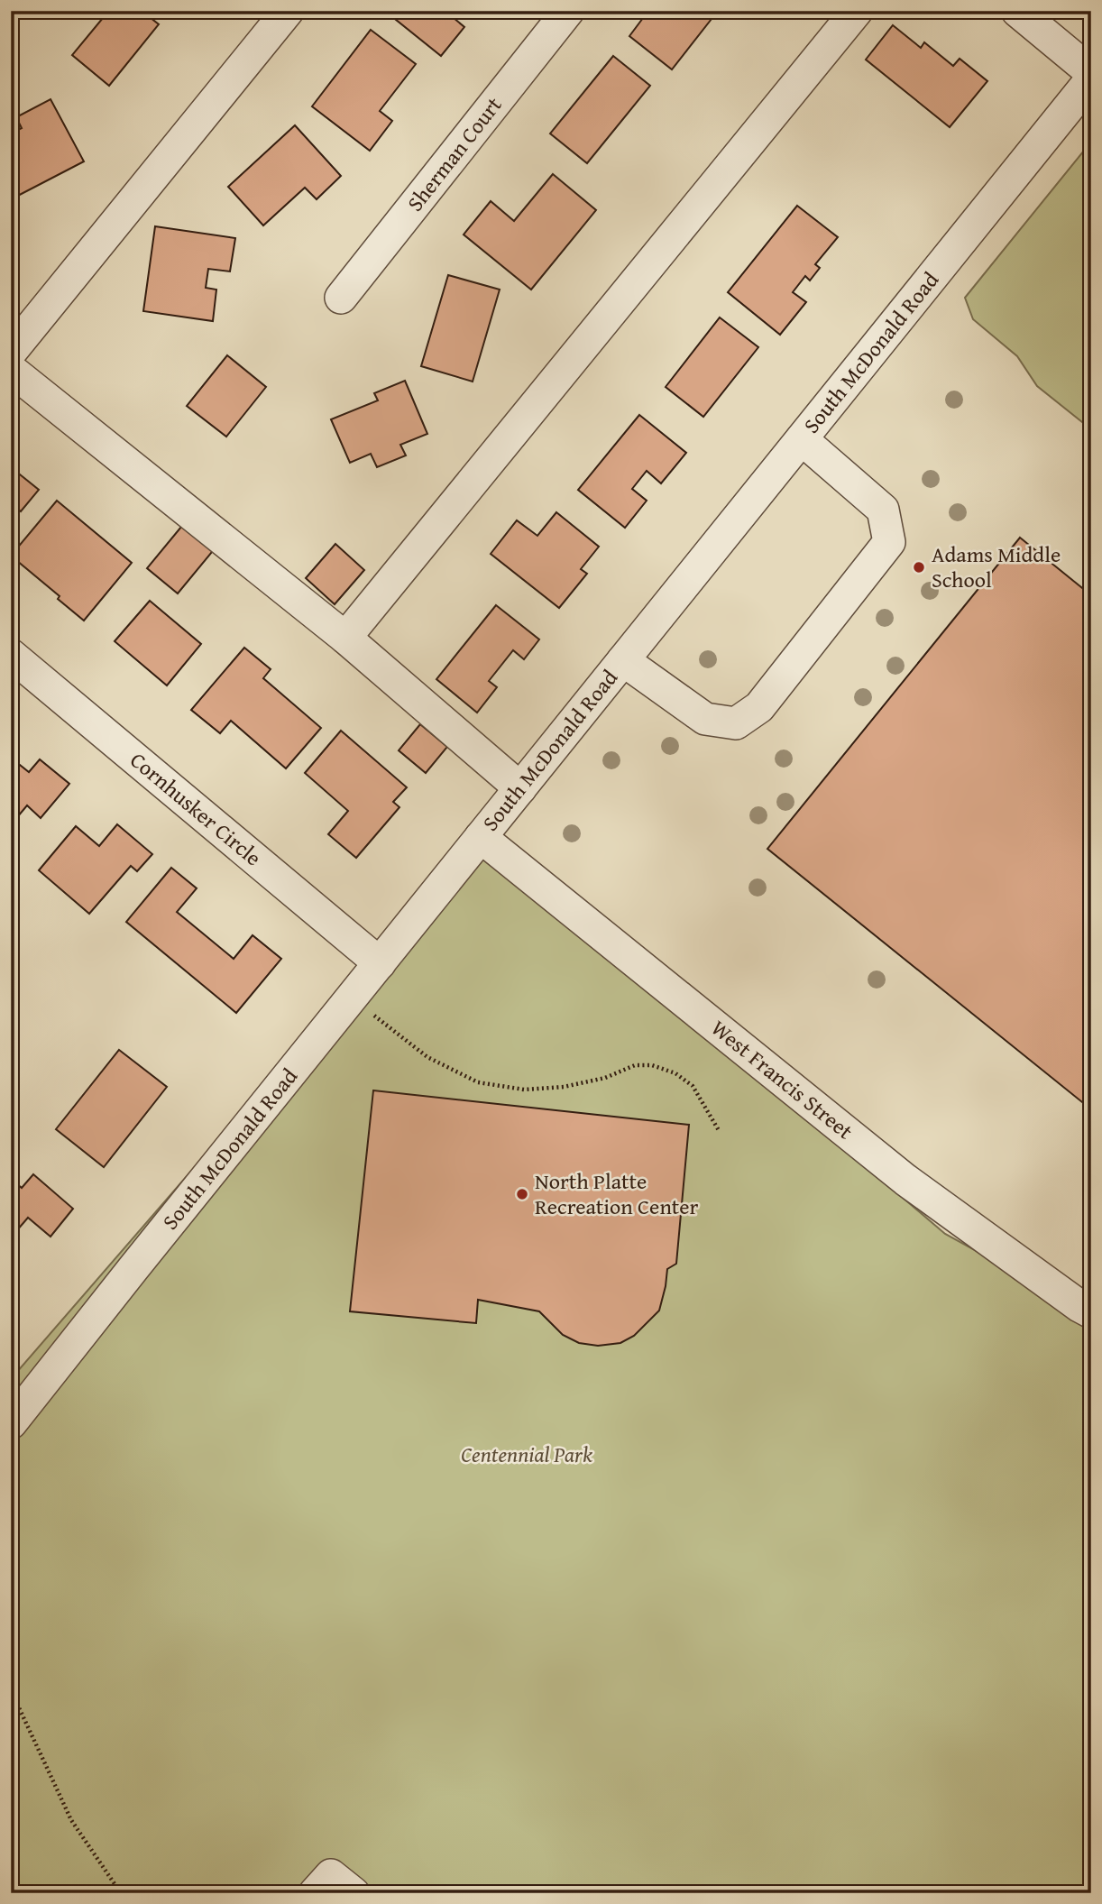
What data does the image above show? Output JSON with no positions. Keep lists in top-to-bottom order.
{
  "streets": {
    "street": [
      "Sherman Court",
      "South McDonald Road",
      "Cornhusker Circle",
      "West Francis Street"
    ]
  },
  "crossings": [
    ["South McDonald Road", "Cornhusker Circle"],
    ["South McDonald Road", "West Francis Street"]
  ],
  "parks": ["Centennial Park"],
  "places": ["Adams Middle School", "North Platte Recreation Center"]
}
